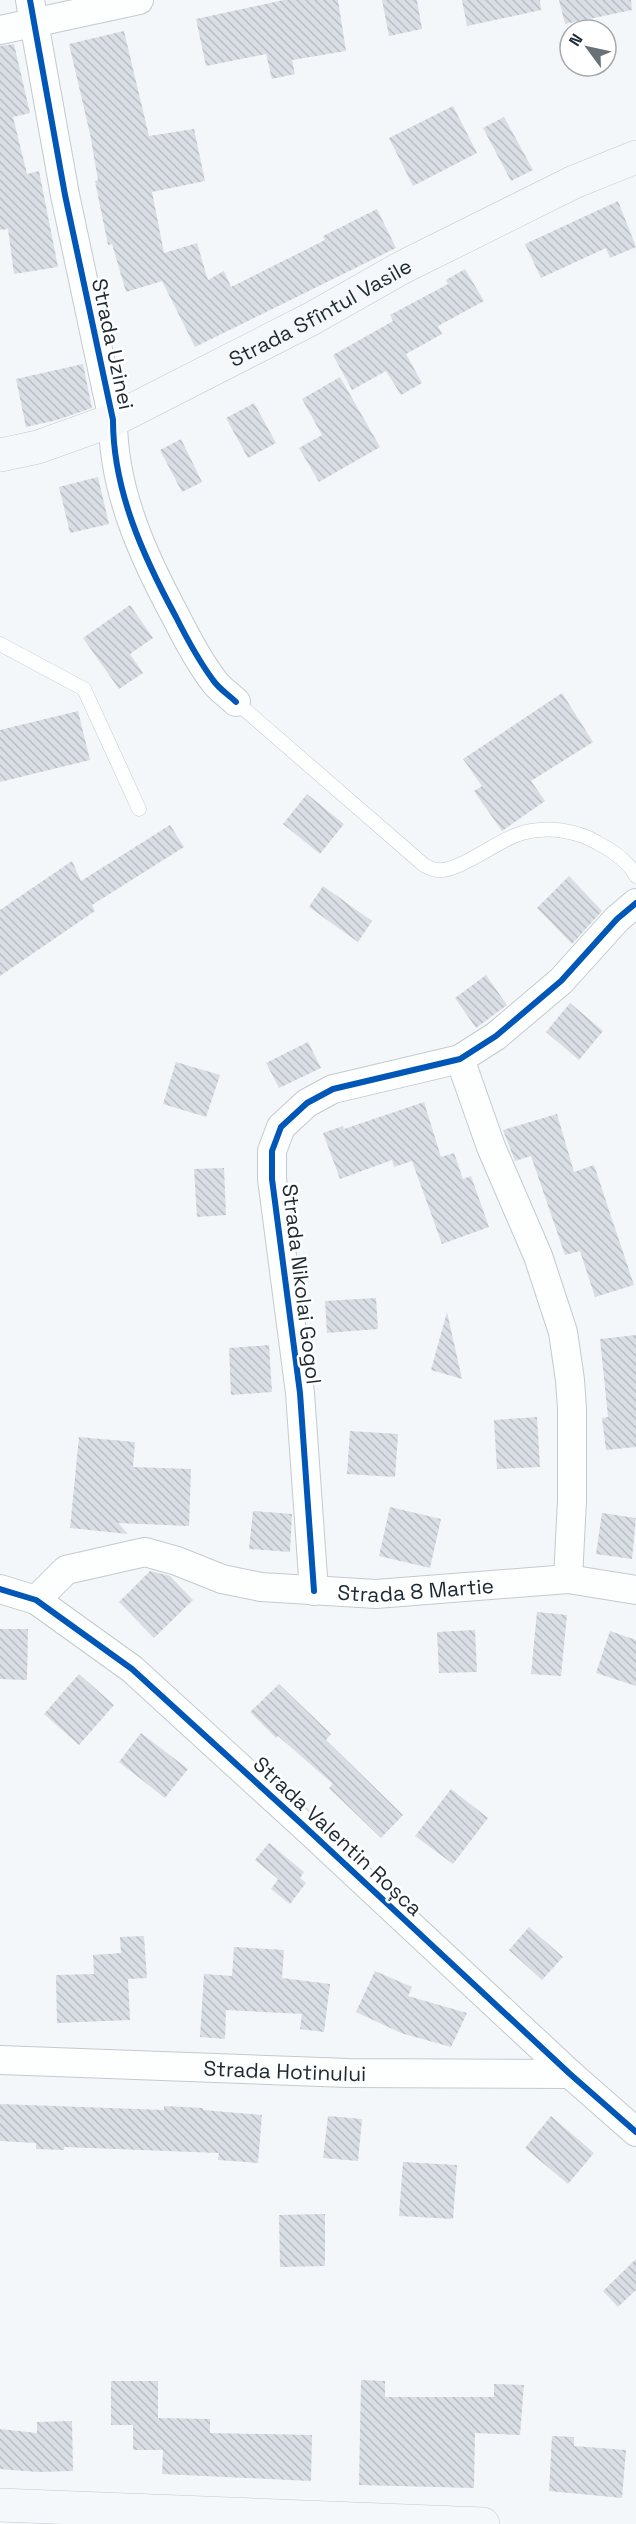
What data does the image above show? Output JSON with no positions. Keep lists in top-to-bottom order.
{
  "streets": {
    "street": [
      "Strada Sfîntul Vasile",
      "Strada Uzinei",
      "Strada Nikolai Gogol",
      "Strada 8 Martie",
      "Strada Valentin Roșca",
      "Strada Hotinului"
    ]
  },
  "crossings": [
    ["Strada Sfîntul Vasile", "Strada Uzinei"],
    ["Strada Nikolai Gogol", "Strada 8 Martie"],
    ["Strada 8 Martie", "Strada Valentin Roșca"],
    ["Strada Valentin Roșca", "Strada Hotinului"]
  ],
  "north": "top left"
}
